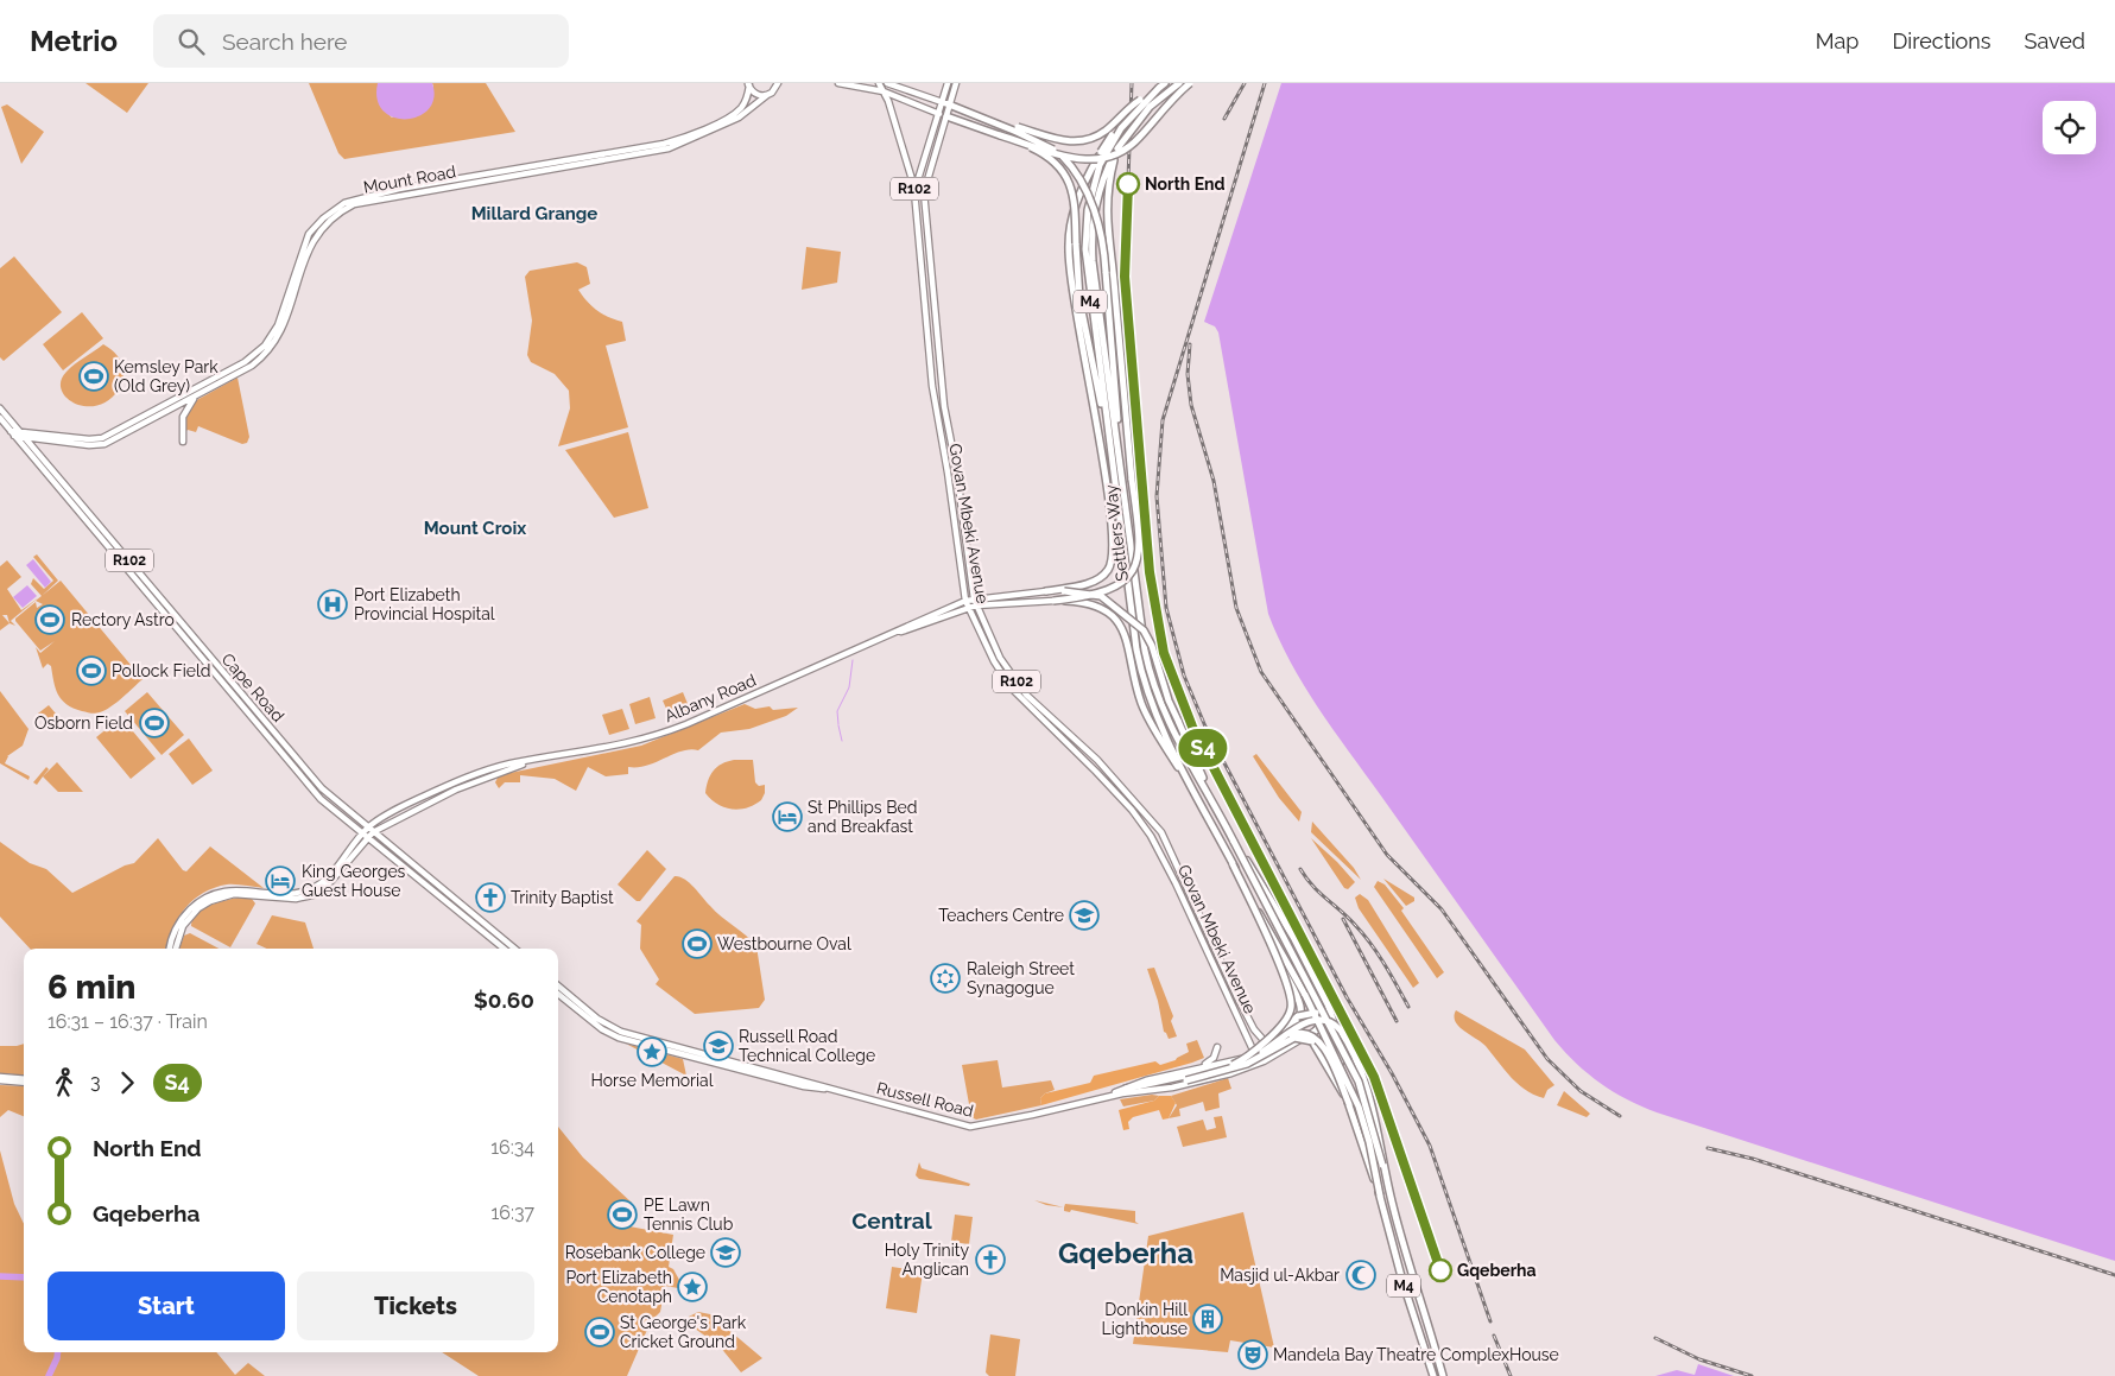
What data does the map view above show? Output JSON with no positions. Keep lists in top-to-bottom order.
{
  "streets": {
    "highway": ["M4", "Settlers Way"],
    "main road": [
      "Mount Road",
      "R102",
      "Govan Mbeki Avenue",
      "Cape Road",
      "Albany Road",
      "Russell Road"
    ]
  },
  "crossings": [
    ["Mount Road", "Cape Road"],
    ["Govan Mbeki Avenue", "Albany Road"],
    ["Govan Mbeki Avenue", "Russell Road"],
    ["Cape Road", "Albany Road"]
  ],
  "districts": [
    "Millard Grange",
    "Mount Croix",
    "Central",
    "Gqeberha"
  ],
  "places": {
    "other": ["North End", "Gqeberha"],
    "sports": [
      "Kemsley Park (Old Grey)",
      "Rectory Astro",
      "Pollock Field",
      "Osborn Field",
      "Westbourne Oval",
      "PE Lawn Tennis Club",
      "St George's Park Cricket Ground"
    ],
    "hospital": ["Port Elizabeth Provincial Hospital"],
    "hotel": ["St Phillips Bed and Breakfast", "King Georges Guest House"],
    "church": ["Trinity Baptist", "Holy Trinity Anglican"],
    "school or university": ["Teachers Centre", "Russell Road Technical College", "Rosebank College"],
    "synagogue": ["Raleigh Street Synagogue"],
    "place": ["Horse Memorial", "Port Elizabeth Cenotaph"],
    "mosque": ["Masjid ul-Akbar"],
    "building": ["Donkin Hill Lighthouse"],
    "theatre": ["Mandela Bay Theatre ComplexHouse"]
  },
  "page": {
    "header": "Metrio",
    "search": "Search here",
    "nav": ["Map", "Directions", "Saved"],
    "on_map": "S4",
    "heading": ["6 min", "16:31 – 16:37 · Train", "$0.60"],
    "legs": ["3", "S4"],
    "list": [
      {
        "name": "North End",
        "value": "16:34"
      },
      {
        "name": "Gqeberha",
        "value": "16:37"
      }
    ],
    "buttons": ["Start", "Tickets"]
  }
}
